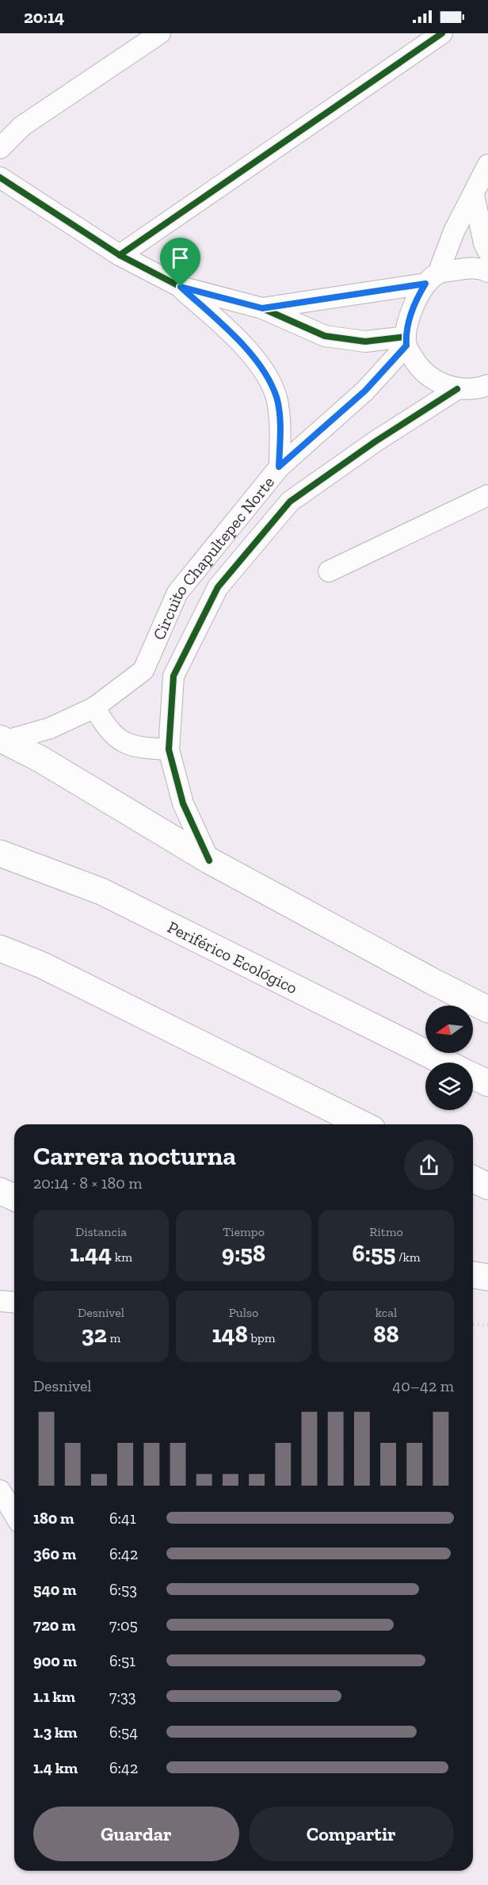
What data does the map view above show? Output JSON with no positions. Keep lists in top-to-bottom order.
{
  "streets": {
    "highway": ["Periférico Ecológico"],
    "street": ["Circuito Chapultepec Norte"]
  },
  "north": "left",
  "page": {
    "status": "20:14",
    "heading": ["Carrera nocturna", "20:14 · 8 × 180 m"],
    "stats": [
      ["Distancia", "1.44 km"],
      ["Tiempo", "9:58"],
      ["Ritmo", "6:55 /km"],
      ["Desnivel", "32 m"],
      ["Pulso", "148 bpm"],
      ["kcal", "88"]
    ],
    "chart": ["Desnivel", "40–42 m"],
    "list": [
      {
        "name": "180 m",
        "note": "6:41"
      },
      {
        "name": "360 m",
        "note": "6:42"
      },
      {
        "name": "540 m",
        "note": "6:53"
      },
      {
        "name": "720 m",
        "note": "7:05"
      },
      {
        "name": "900 m",
        "note": "6:51"
      },
      {
        "name": "1.1 km",
        "note": "7:33"
      },
      {
        "name": "1.3 km",
        "note": "6:54"
      },
      {
        "name": "1.4 km",
        "note": "6:42"
      }
    ],
    "buttons": ["Guardar", "Compartir"]
  }
}
